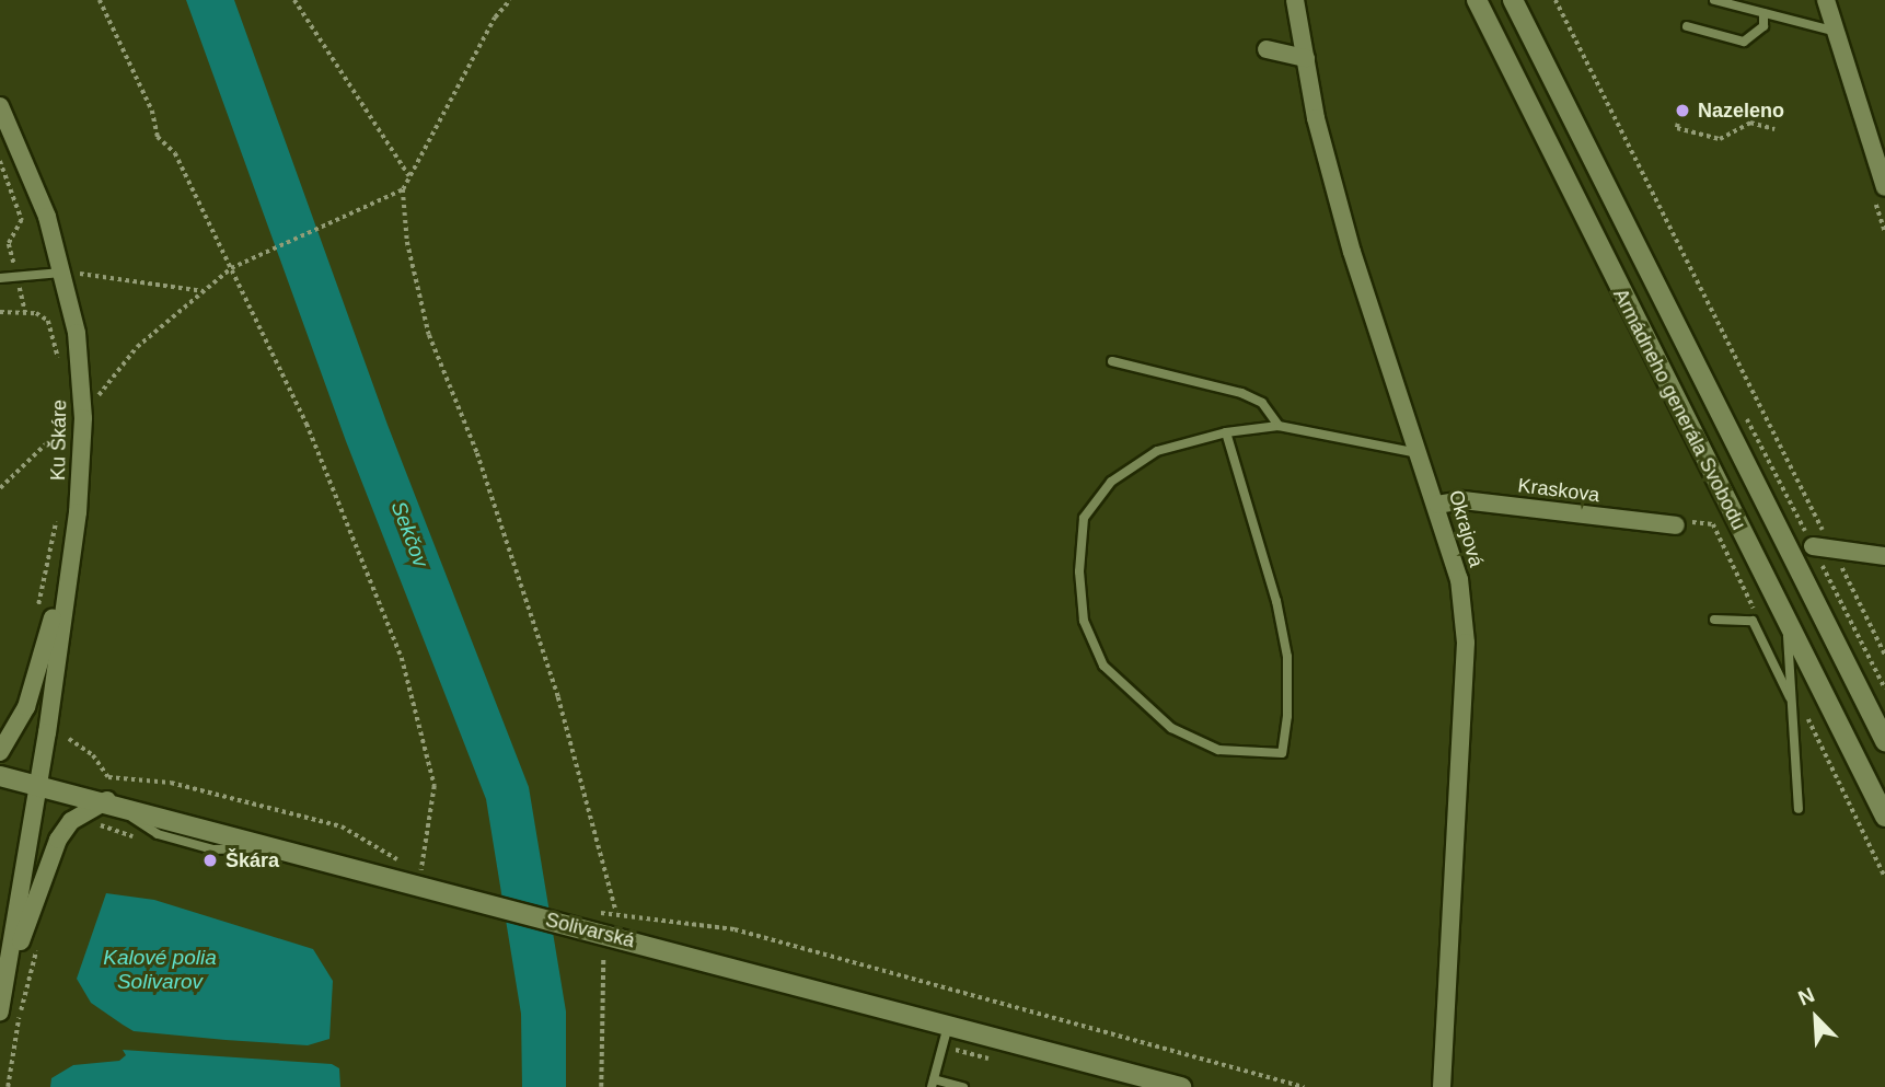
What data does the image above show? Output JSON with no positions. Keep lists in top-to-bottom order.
{
  "streets": {
    "street": [
      "Armádneho generála Svobodu",
      "Ku Škáre",
      "Kraskova",
      "Okrajová",
      "Solivarská"
    ]
  },
  "crossings": [
    ["Ku Škáre", "Solivarská"],
    ["Kraskova", "Okrajová"]
  ],
  "water": ["Sekčov", "Kalové polia Solivarov"],
  "places": ["Nazeleno", "Škára"],
  "north": "top left"
}
